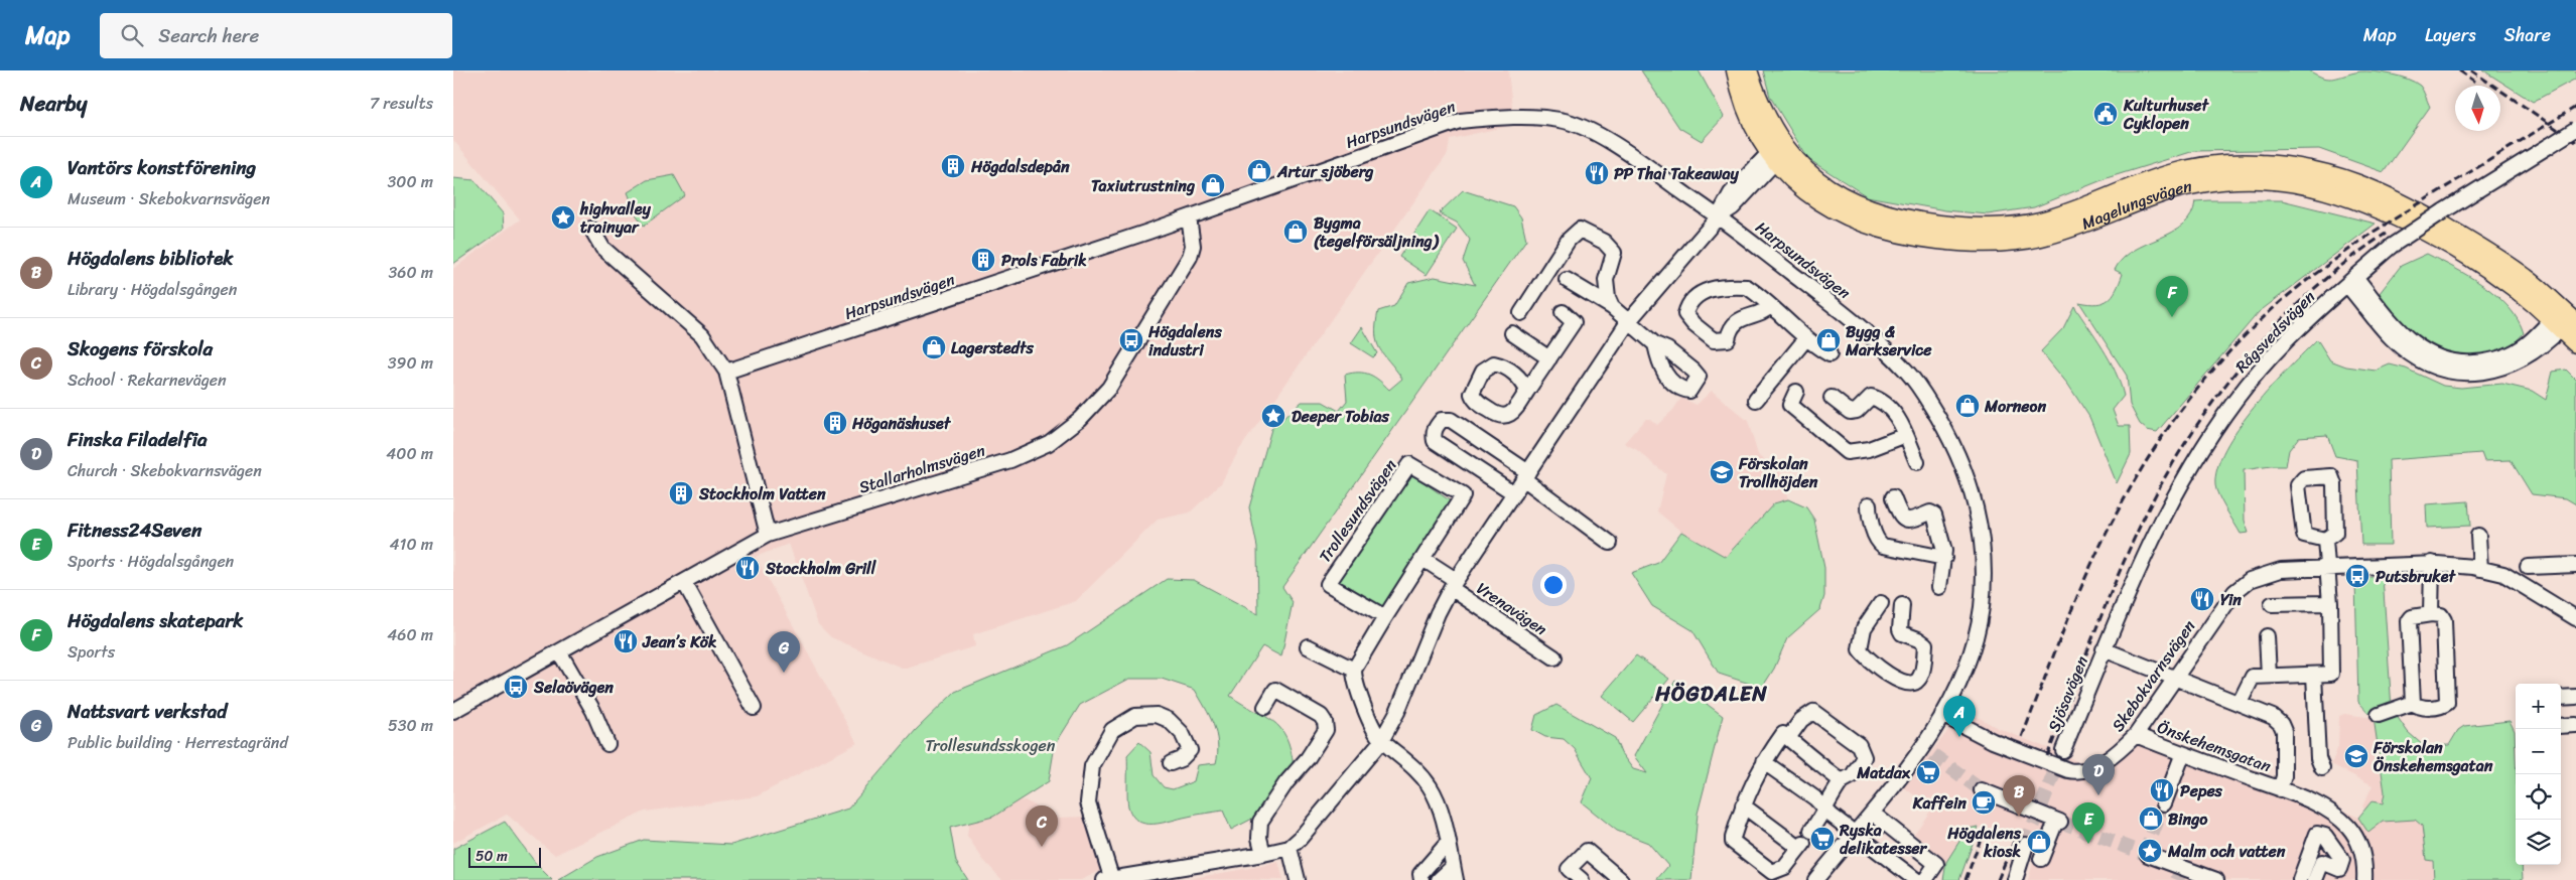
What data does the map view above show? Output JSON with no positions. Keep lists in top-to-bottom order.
{
  "streets": {
    "main road": ["Magelungsvägen"],
    "street": [
      "Harpsundsvägen",
      "Rågsvedsvägen",
      "Stallarholmsvägen",
      "Trollesundsvägen",
      "Vrenavägen",
      "Skebokvarnsvägen",
      "Sjösavägen",
      "Önskehemsgatan"
    ]
  },
  "crossings": [
    ["Harpsundsvägen", "Stallarholmsvägen"],
    ["Harpsundsvägen", "Skebokvarnsvägen"],
    ["Rågsvedsvägen", "Sjösavägen"],
    ["Rågsvedsvägen", "Önskehemsgatan"],
    ["Skebokvarnsvägen", "Önskehemsgatan"],
    ["Sjösavägen", "Önskehemsgatan"]
  ],
  "districts": ["HÖGDALEN"],
  "parks": ["Trollesundsskogen"],
  "places": {
    "public building": ["Kulturhuset Cyklopen"],
    "building": [
      "Högdalsdepån",
      "Prols Fabrik",
      "Höganäshuset",
      "Stockholm Vatten"
    ],
    "shop": [
      "Artur sjöberg",
      "Taxiutrustning",
      "Bygma (tegelförsäljning)",
      "Bygg & Markservice",
      "Lagerstedts",
      "Morneon",
      "Bingo",
      "Högdalens kiosk"
    ],
    "restaurant": [
      "PP Thai Takeaway",
      "Stockholm Grill",
      "Yin",
      "Jean’s Kök",
      "Pepes"
    ],
    "place": ["highvalley trainyar", "Deeper Tobias", "Malm och vatten"],
    "bus stop": ["Högdalens industri", "Putsbruket", "Selaövägen"],
    "school or university": ["Förskolan Trollhöjden", "Förskolan Önskehemsgatan"],
    "supermarket": ["Matdax", "Ryska delikatesser"],
    "cafe": ["Kaffein"]
  },
  "scale_bar": "50 m",
  "north": "bottom",
  "page": {
    "header": "Map",
    "search": "Search here",
    "nav": ["Map", "Layers", "Share"],
    "heading": ["Nearby", "7 results"],
    "list": [
      {
        "mark": "A",
        "name": "Vantörs konstförening",
        "note": "Museum · Skebokvarnsvägen",
        "value": "300 m"
      },
      {
        "mark": "B",
        "name": "Högdalens bibliotek",
        "note": "Library · Högdalsgången",
        "value": "360 m"
      },
      {
        "mark": "C",
        "name": "Skogens förskola",
        "note": "School · Rekarnevägen",
        "value": "390 m"
      },
      {
        "mark": "D",
        "name": "Finska Filadelfia",
        "note": "Church · Skebokvarnsvägen",
        "value": "400 m"
      },
      {
        "mark": "E",
        "name": "Fitness24Seven",
        "note": "Sports · Högdalsgången",
        "value": "410 m"
      },
      {
        "mark": "F",
        "name": "Högdalens skatepark",
        "note": "Sports",
        "value": "460 m"
      },
      {
        "mark": "G",
        "name": "Nattsvart verkstad",
        "note": "Public building · Herrestagränd",
        "value": "530 m"
      }
    ],
    "pins": [
      "F",
      "G",
      "A",
      "D",
      "B",
      "E",
      "C"
    ],
    "map_buttons": ["+", "−"],
    "scale": "50 m"
  }
}
